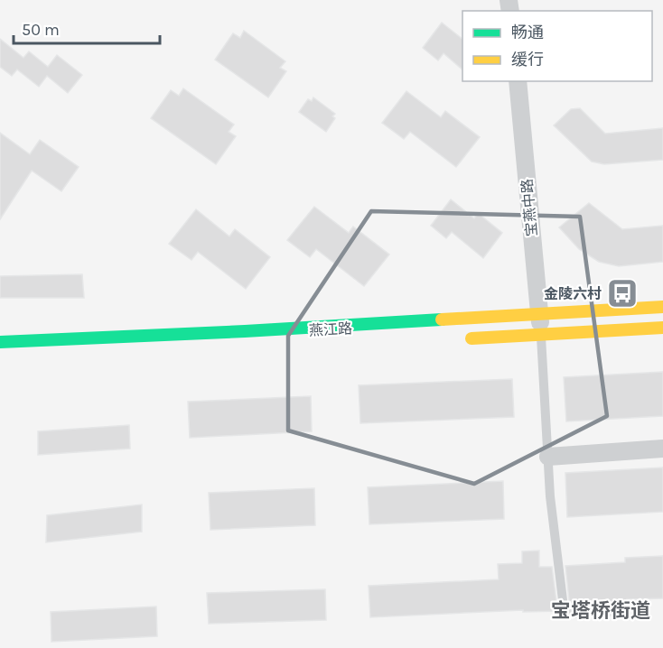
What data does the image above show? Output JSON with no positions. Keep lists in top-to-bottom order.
{
  "streets": {
    "street": ["宝燕中路"]
  },
  "districts": ["宝塔桥街道"],
  "places": {
    "bus stop": ["金陵六村"]
  },
  "legend": ["畅通", "缓行"],
  "scale_bar": "50 m"
}
